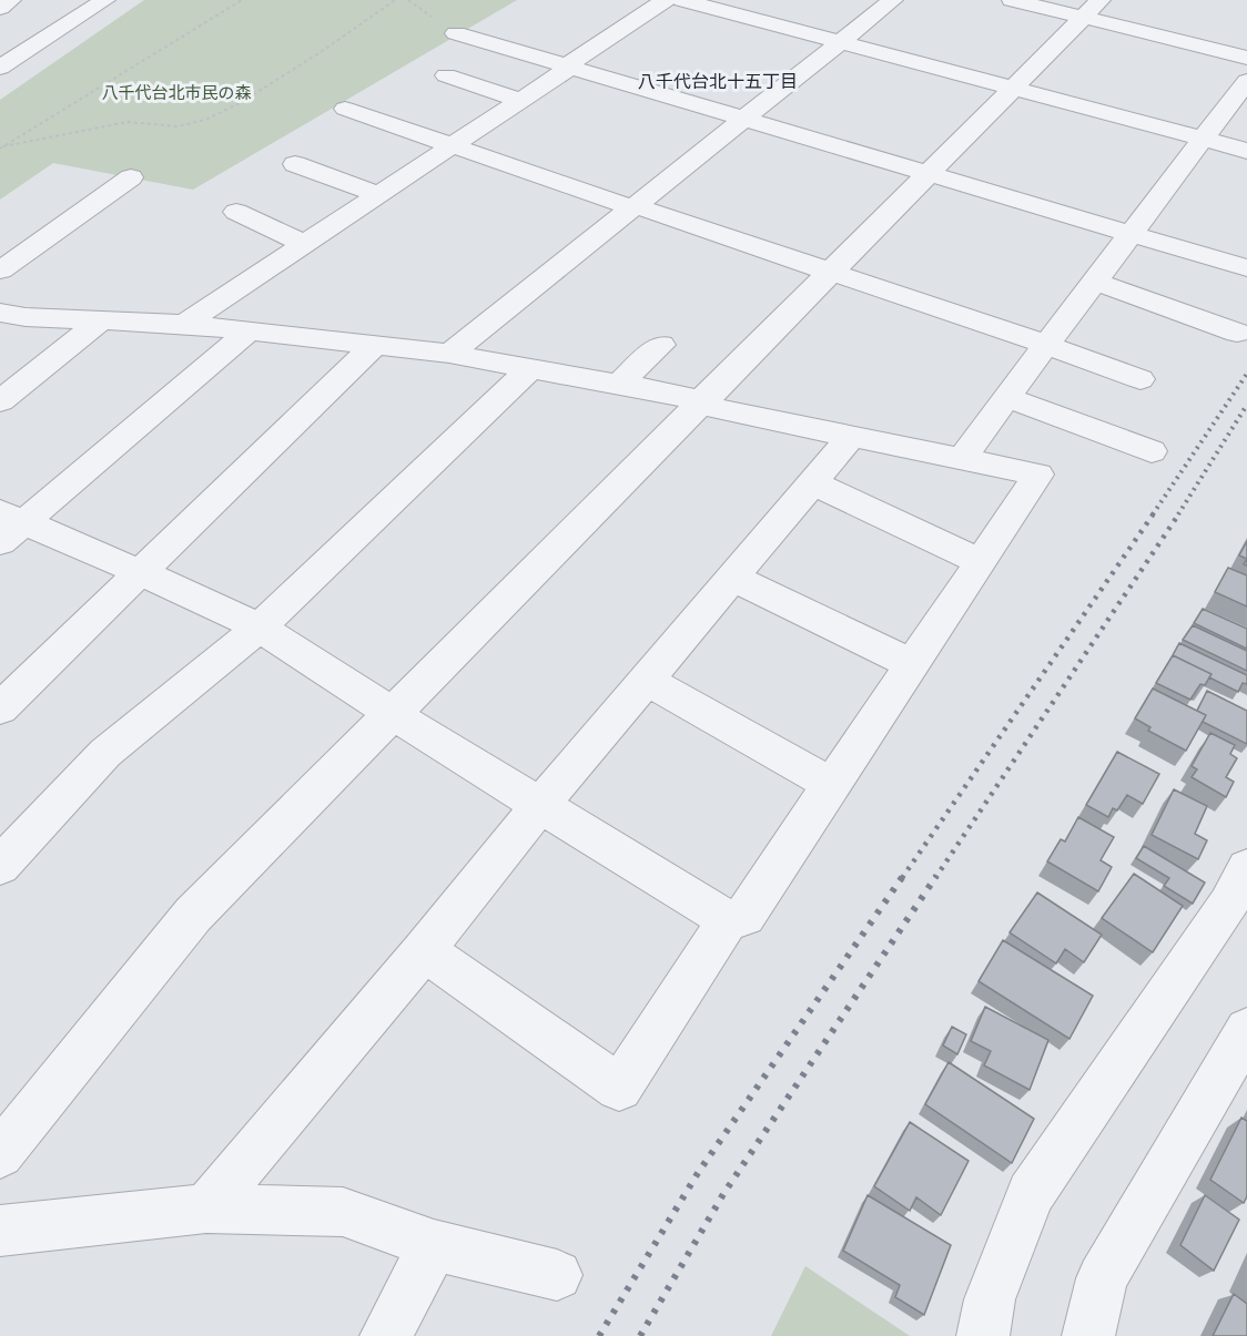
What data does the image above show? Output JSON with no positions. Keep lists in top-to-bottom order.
{
  "districts": ["八千代台北十五丁目"],
  "parks": ["八千代台北市民の森"]
}
